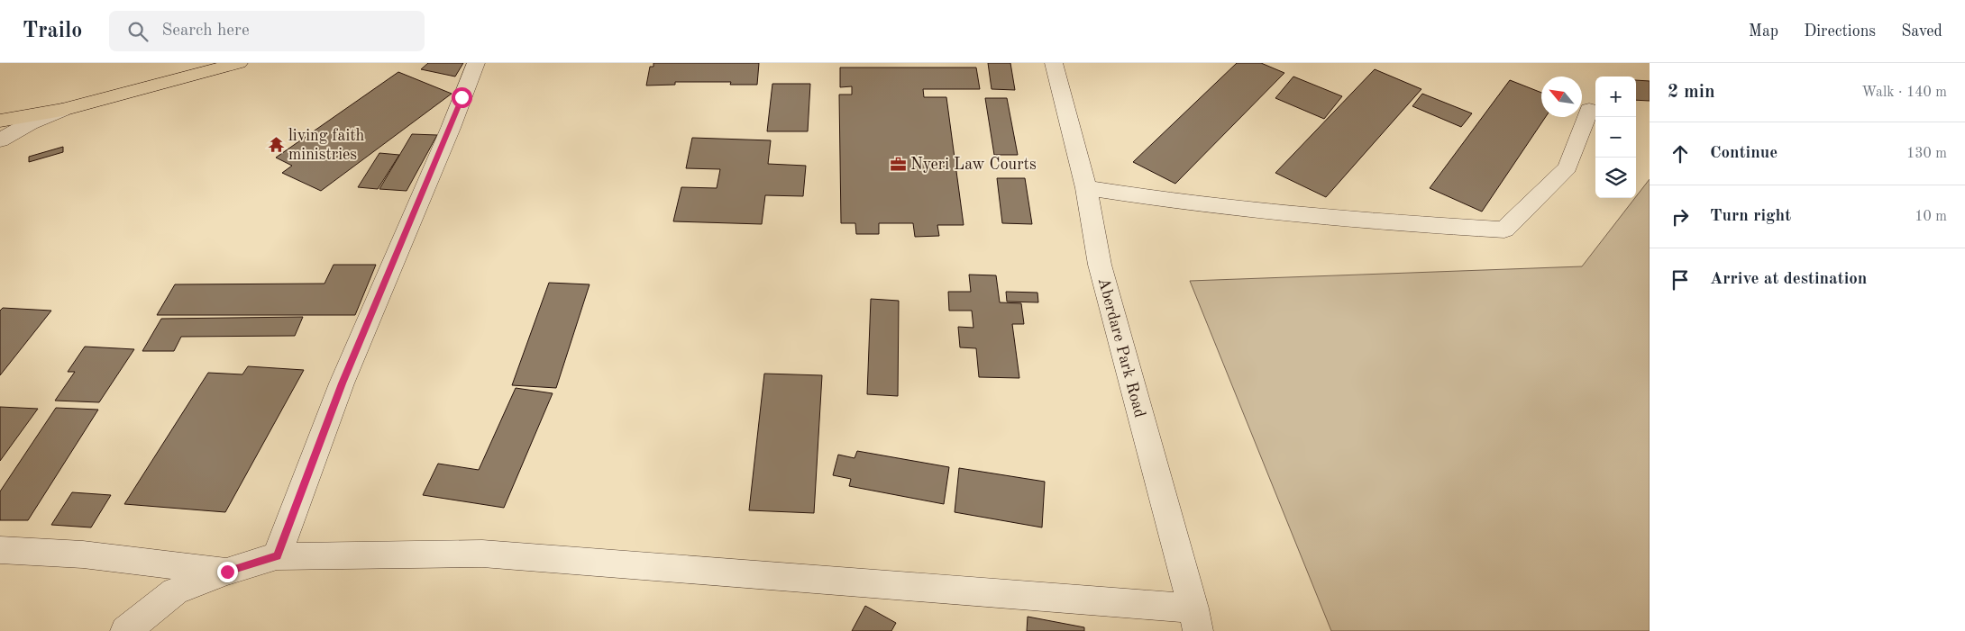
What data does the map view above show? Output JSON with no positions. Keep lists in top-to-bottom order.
{
  "streets": {
    "street": ["Aberdare Park Road"]
  },
  "places": {
    "temple": ["living faith ministries"],
    "office": ["Nyeri Law Courts"]
  },
  "north": "top left",
  "page": {
    "header": "Trailo",
    "search": "Search here",
    "nav": ["Map", "Directions", "Saved"],
    "heading": ["2 min", "Walk · 140 m"],
    "map_buttons": ["+", "−"],
    "list": [
      ["Continue", "130 m"],
      ["Turn right", "10 m"],
      "Arrive at destination"
    ]
  }
}
